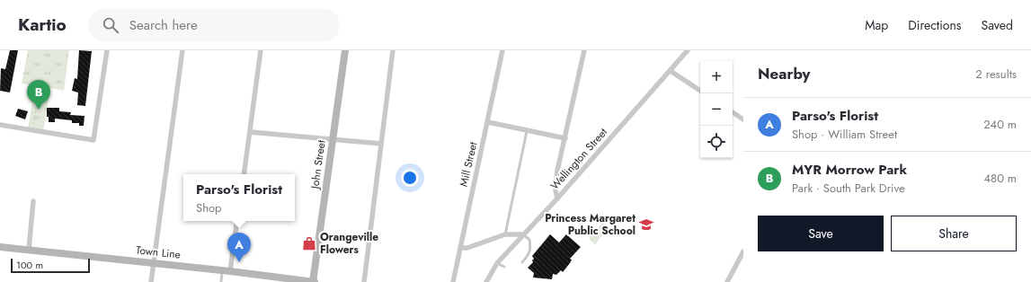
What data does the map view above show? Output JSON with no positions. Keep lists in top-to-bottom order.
{
  "streets": {
    "main road": ["John Street", "Town Line"],
    "street": ["Wellington Street", "Mill Street"]
  },
  "crossings": [
    ["John Street", "Town Line"]
  ],
  "places": {
    "school or university": ["Princess Margaret Public School"],
    "shop": ["Orangeville Flowers"]
  },
  "scale_bar": "100 m",
  "page": {
    "header": "Kartio",
    "search": "Search here",
    "nav": ["Map", "Directions", "Saved"],
    "heading": ["Nearby", "2 results"],
    "map_buttons": ["+", "−"],
    "pins": ["B", "A"],
    "list": [
      {
        "mark": "A",
        "name": "Parso's Florist",
        "note": "Shop · William Street",
        "value": "240 m"
      },
      {
        "mark": "B",
        "name": "MYR Morrow Park",
        "note": "Park · South Park Drive",
        "value": "480 m"
      }
    ],
    "popup": ["Parso's Florist", "Shop"],
    "buttons": ["Save", "Share"],
    "scale": "100 m"
  }
}
